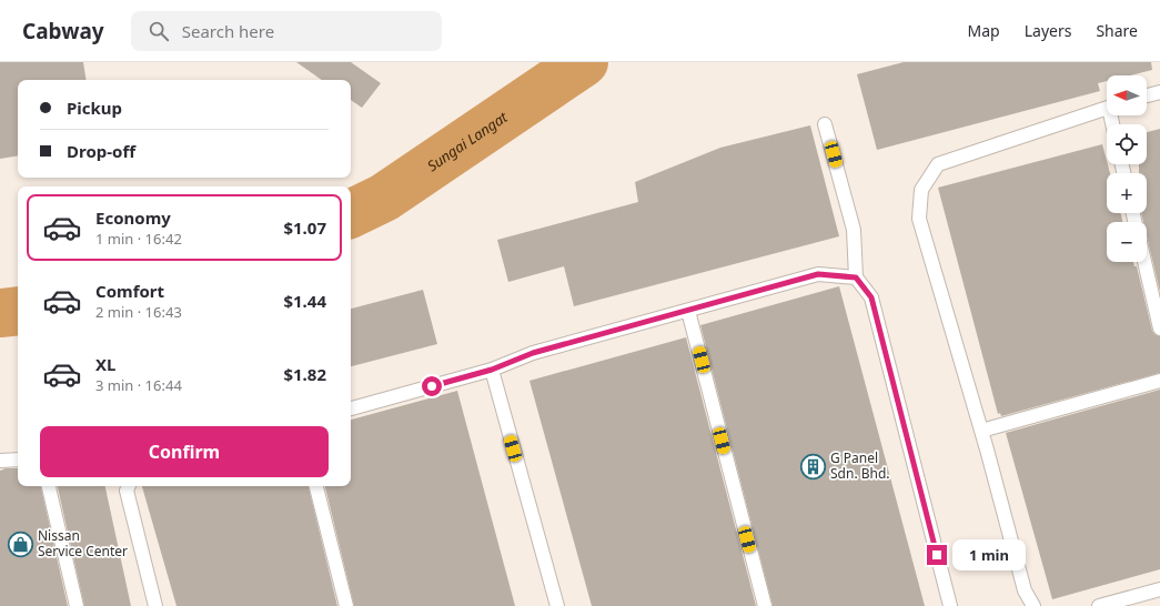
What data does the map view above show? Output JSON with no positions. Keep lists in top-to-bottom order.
{
  "water": ["Sungai Langat"],
  "places": {
    "building": ["G Panel Sdn. Bhd."],
    "shop": ["Nissan Service Center"]
  },
  "north": "left",
  "page": {
    "header": "Cabway",
    "search": "Search here",
    "nav": ["Map", "Layers", "Share"],
    "map_buttons": ["+", "−"],
    "banner": ["Pickup", "Drop-off"],
    "list": [
      {
        "name": "Economy",
        "note": "1 min · 16:42",
        "value": "$1.07"
      },
      {
        "name": "Comfort",
        "note": "2 min · 16:43",
        "value": "$1.44"
      },
      {
        "name": "XL",
        "note": "3 min · 16:44",
        "value": "$1.82"
      }
    ],
    "buttons": "Confirm",
    "bubble": "1 min"
  }
}
